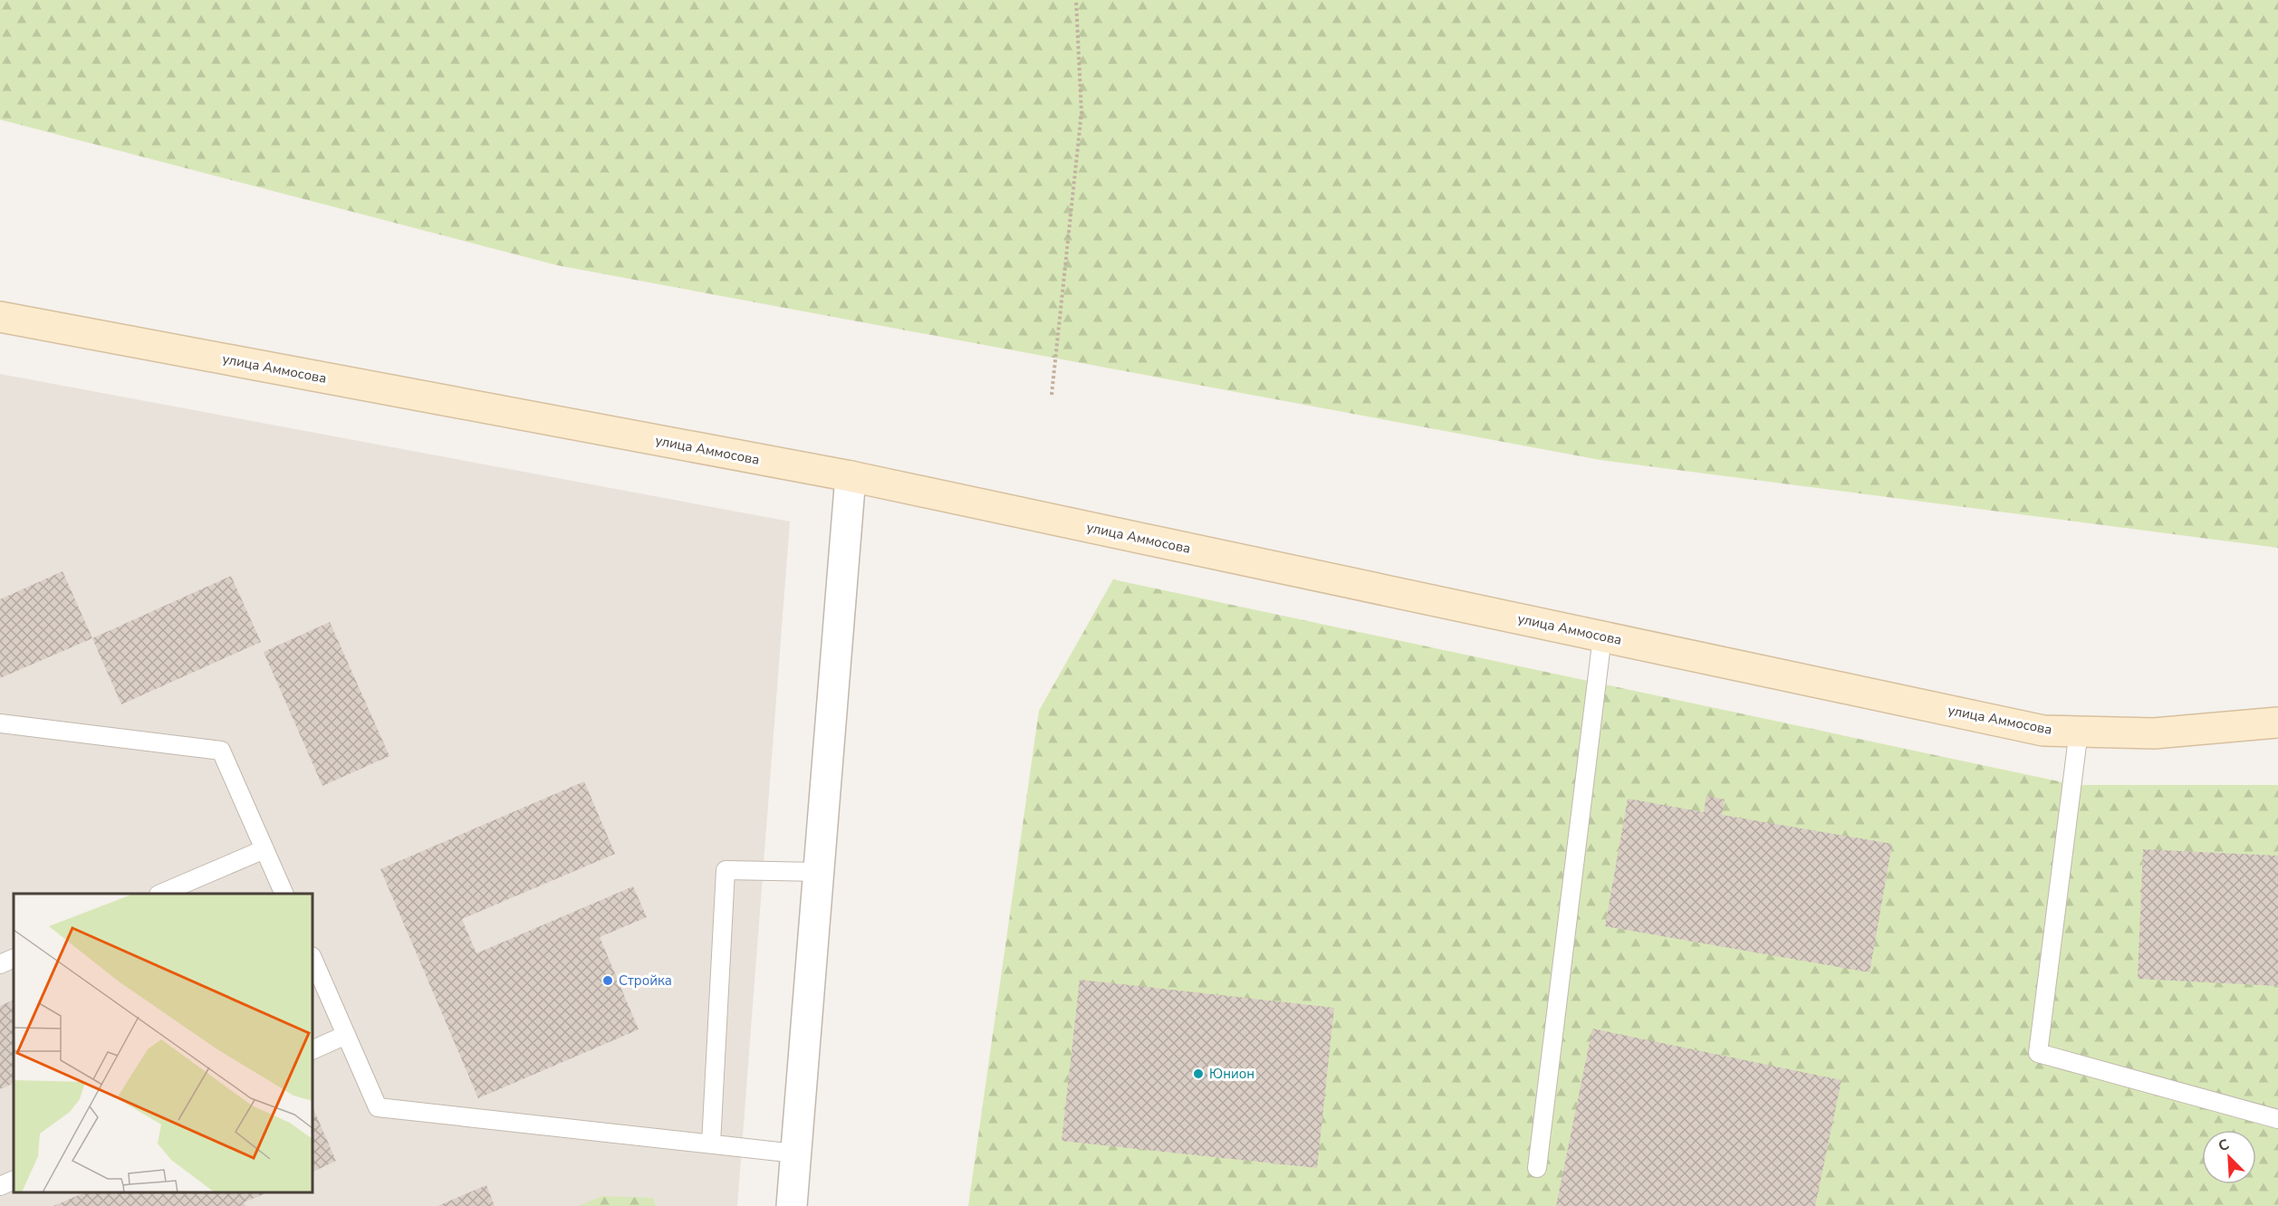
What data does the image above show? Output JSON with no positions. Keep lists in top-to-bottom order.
{
  "streets": {
    "street": ["улица Аммосова"]
  },
  "places": ["Стройка", "Юнион"],
  "north": "top left"
}
